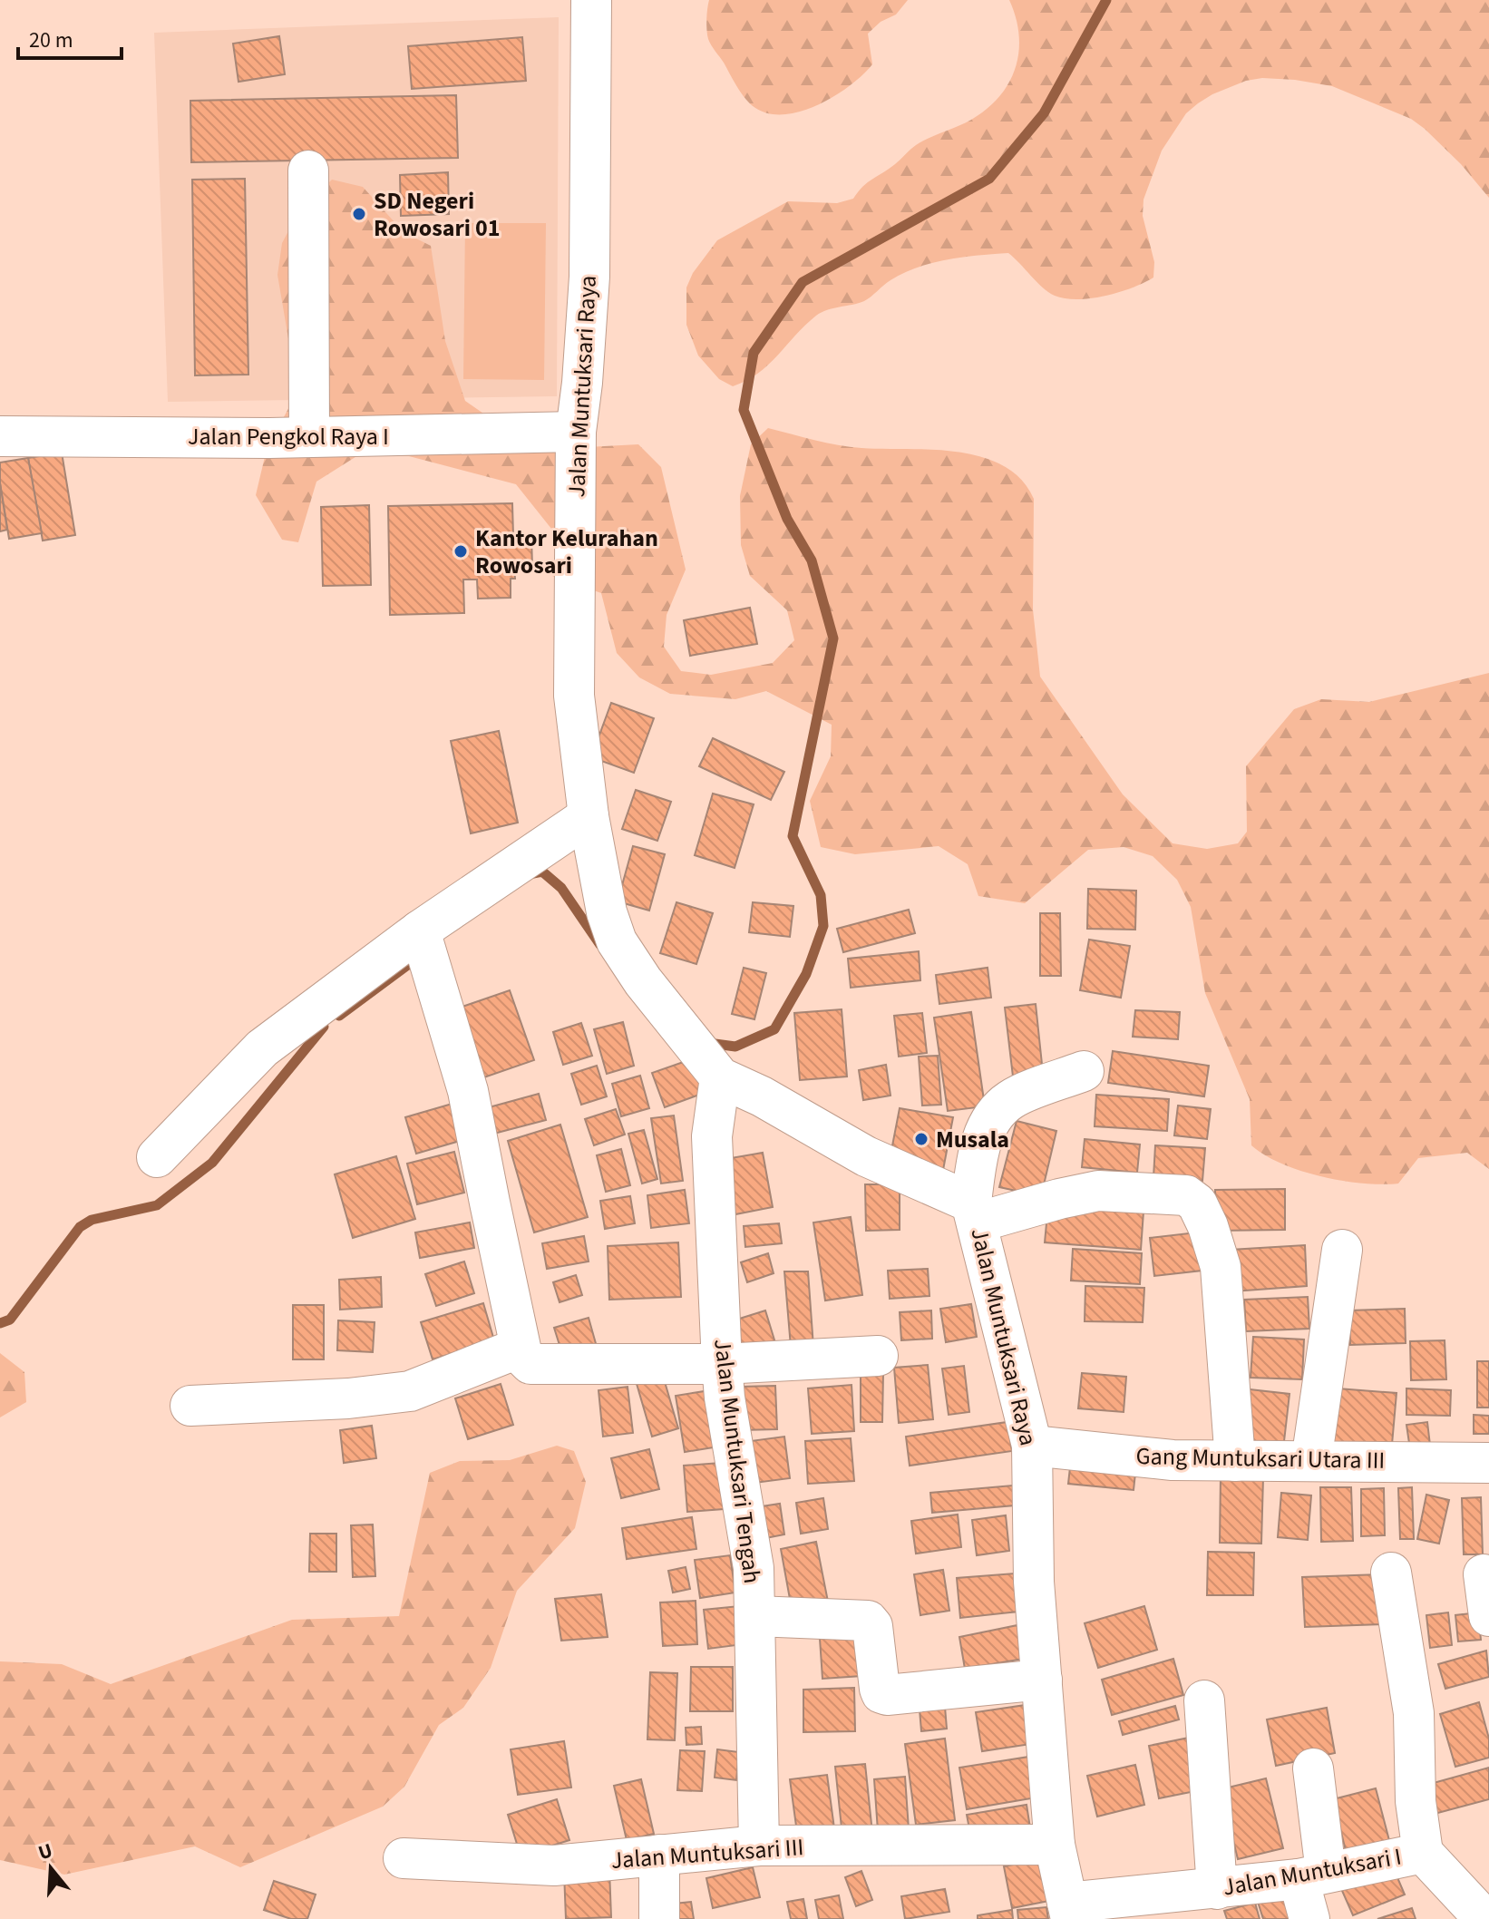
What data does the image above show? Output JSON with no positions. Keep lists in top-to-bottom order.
{
  "streets": {
    "street": [
      "Jalan Muntuksari Raya",
      "Jalan Pengkol Raya I",
      "Gang Muntuksari Utara III",
      "Jalan Muntuksari Tengah",
      "Jalan Muntuksari III",
      "Jalan Muntuksari I"
    ]
  },
  "crossings": [
    ["Jalan Muntuksari Raya", "Jalan Pengkol Raya I"],
    ["Jalan Muntuksari Raya", "Gang Muntuksari Utara III"],
    ["Jalan Muntuksari Raya", "Jalan Muntuksari Tengah"],
    ["Jalan Muntuksari Raya", "Jalan Muntuksari III"],
    ["Jalan Muntuksari Raya", "Jalan Muntuksari I"],
    ["Jalan Muntuksari Tengah", "Jalan Muntuksari III"]
  ],
  "places": ["SD Negeri Rowosari 01", "Kantor Kelurahan Rowosari", "Musala"],
  "scale_bar": "20 m",
  "north": "top"
}
